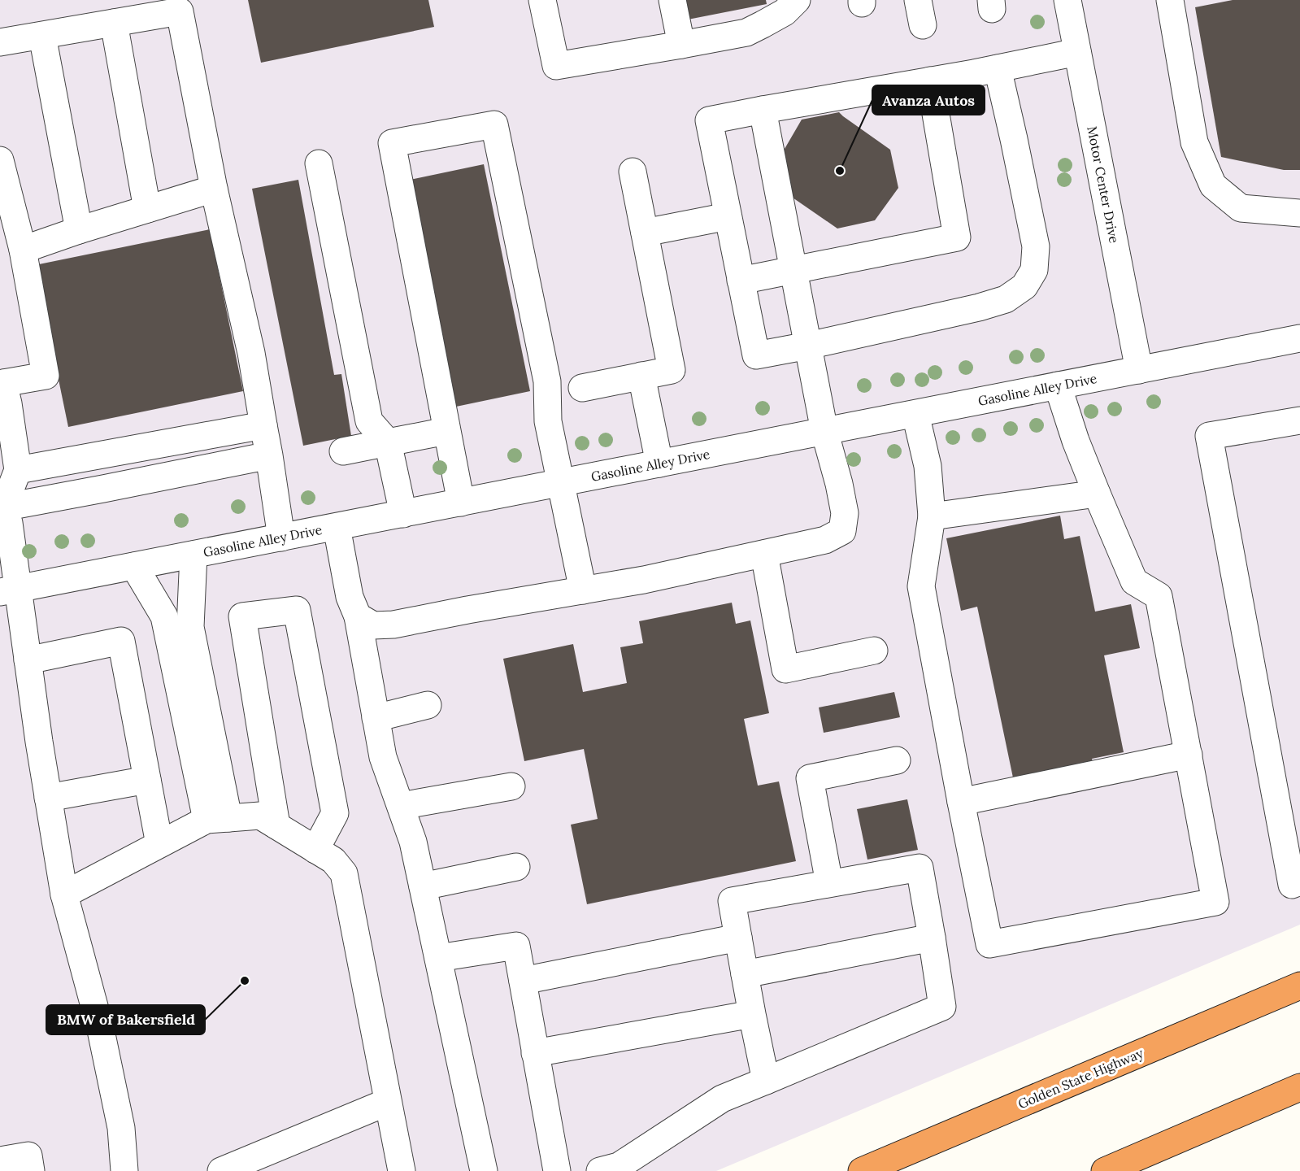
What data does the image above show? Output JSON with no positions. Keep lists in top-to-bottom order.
{
  "streets": {
    "highway": ["Golden State Highway"],
    "street": ["Motor Center Drive", "Gasoline Alley Drive"]
  },
  "crossings": [
    ["Motor Center Drive", "Gasoline Alley Drive"]
  ],
  "places": ["Avanza Autos", "BMW of Bakersfield"]
}
